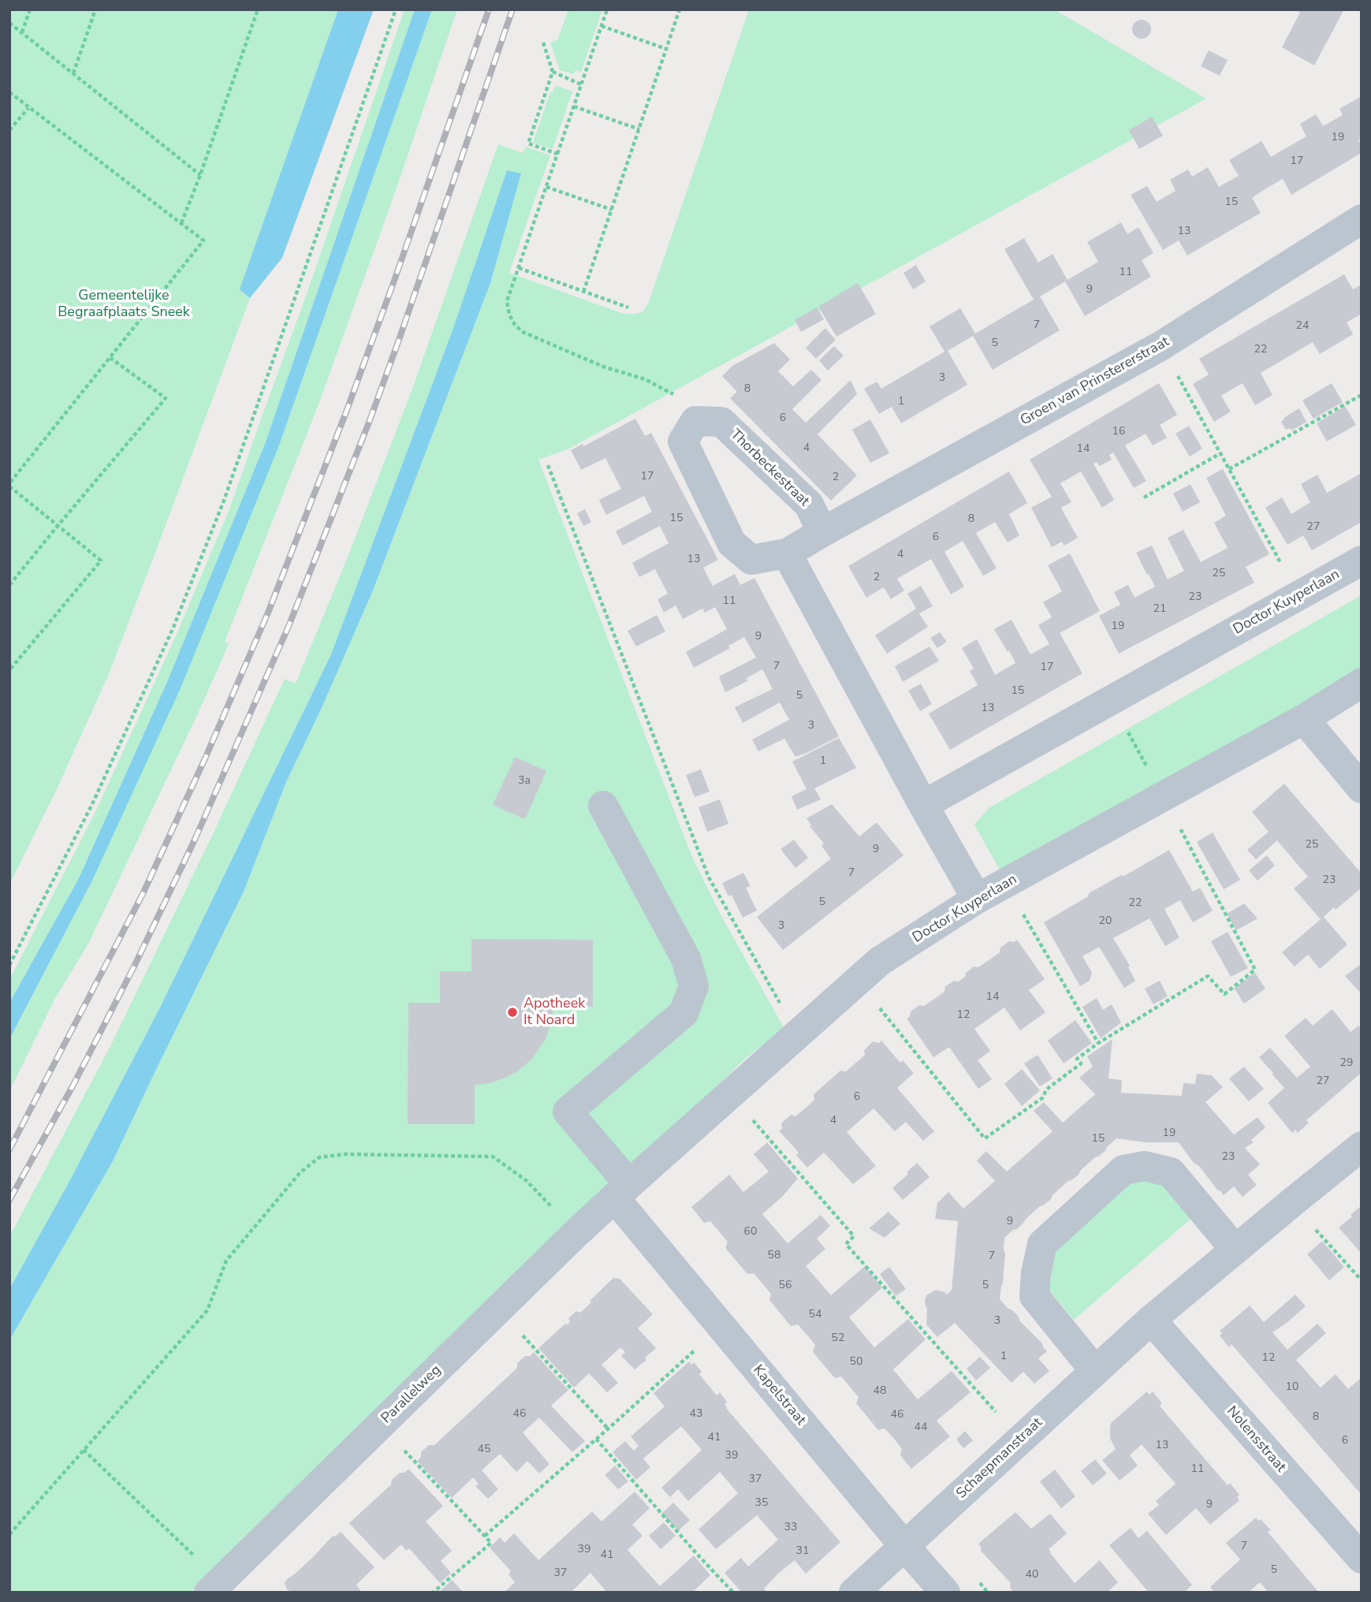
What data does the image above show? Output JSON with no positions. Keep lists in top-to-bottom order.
{
  "streets": {
    "street": [
      "Groen van Prinstererstraat",
      "Thorbeckestraat",
      "Doctor Kuyperlaan",
      "Parallelweg",
      "Kapelstraat",
      "Nolensstraat",
      "Schaepmanstraat"
    ]
  },
  "crossings": [
    ["Groen van Prinstererstraat", "Thorbeckestraat"],
    ["Doctor Kuyperlaan", "Parallelweg"],
    ["Doctor Kuyperlaan", "Kapelstraat"],
    ["Parallelweg", "Kapelstraat"],
    ["Kapelstraat", "Schaepmanstraat"],
    ["Nolensstraat", "Schaepmanstraat"]
  ],
  "parks": ["Gemeentelijke Begraafplaats Sneek"],
  "places": ["Apotheek It Noard"],
  "house_numbers": [
    "19",
    "17",
    "15",
    "13",
    "11",
    "9",
    "7",
    "24",
    "5",
    "22",
    "3",
    "8",
    "1",
    "6",
    "16",
    "4",
    "14",
    "17",
    "2",
    "15",
    "8",
    "27",
    "6",
    "4",
    "13",
    "25",
    "2",
    "23",
    "11",
    "21",
    "19",
    "9",
    "7",
    "17",
    "15",
    "5",
    "13",
    "3",
    "1",
    "3a",
    "25",
    "9",
    "7",
    "23",
    "5",
    "22",
    "20",
    "3",
    "14",
    "12",
    "29",
    "27",
    "6",
    "4",
    "19",
    "15",
    "23",
    "9",
    "60",
    "58",
    "7",
    "56",
    "5",
    "54",
    "3",
    "52",
    "1",
    "12",
    "50",
    "10",
    "48",
    "46",
    "43",
    "46",
    "8",
    "44",
    "41",
    "6",
    "13",
    "45",
    "39",
    "11",
    "37",
    "35",
    "9",
    "33",
    "7",
    "39",
    "31",
    "41",
    "5",
    "37",
    "40"
  ]
}
